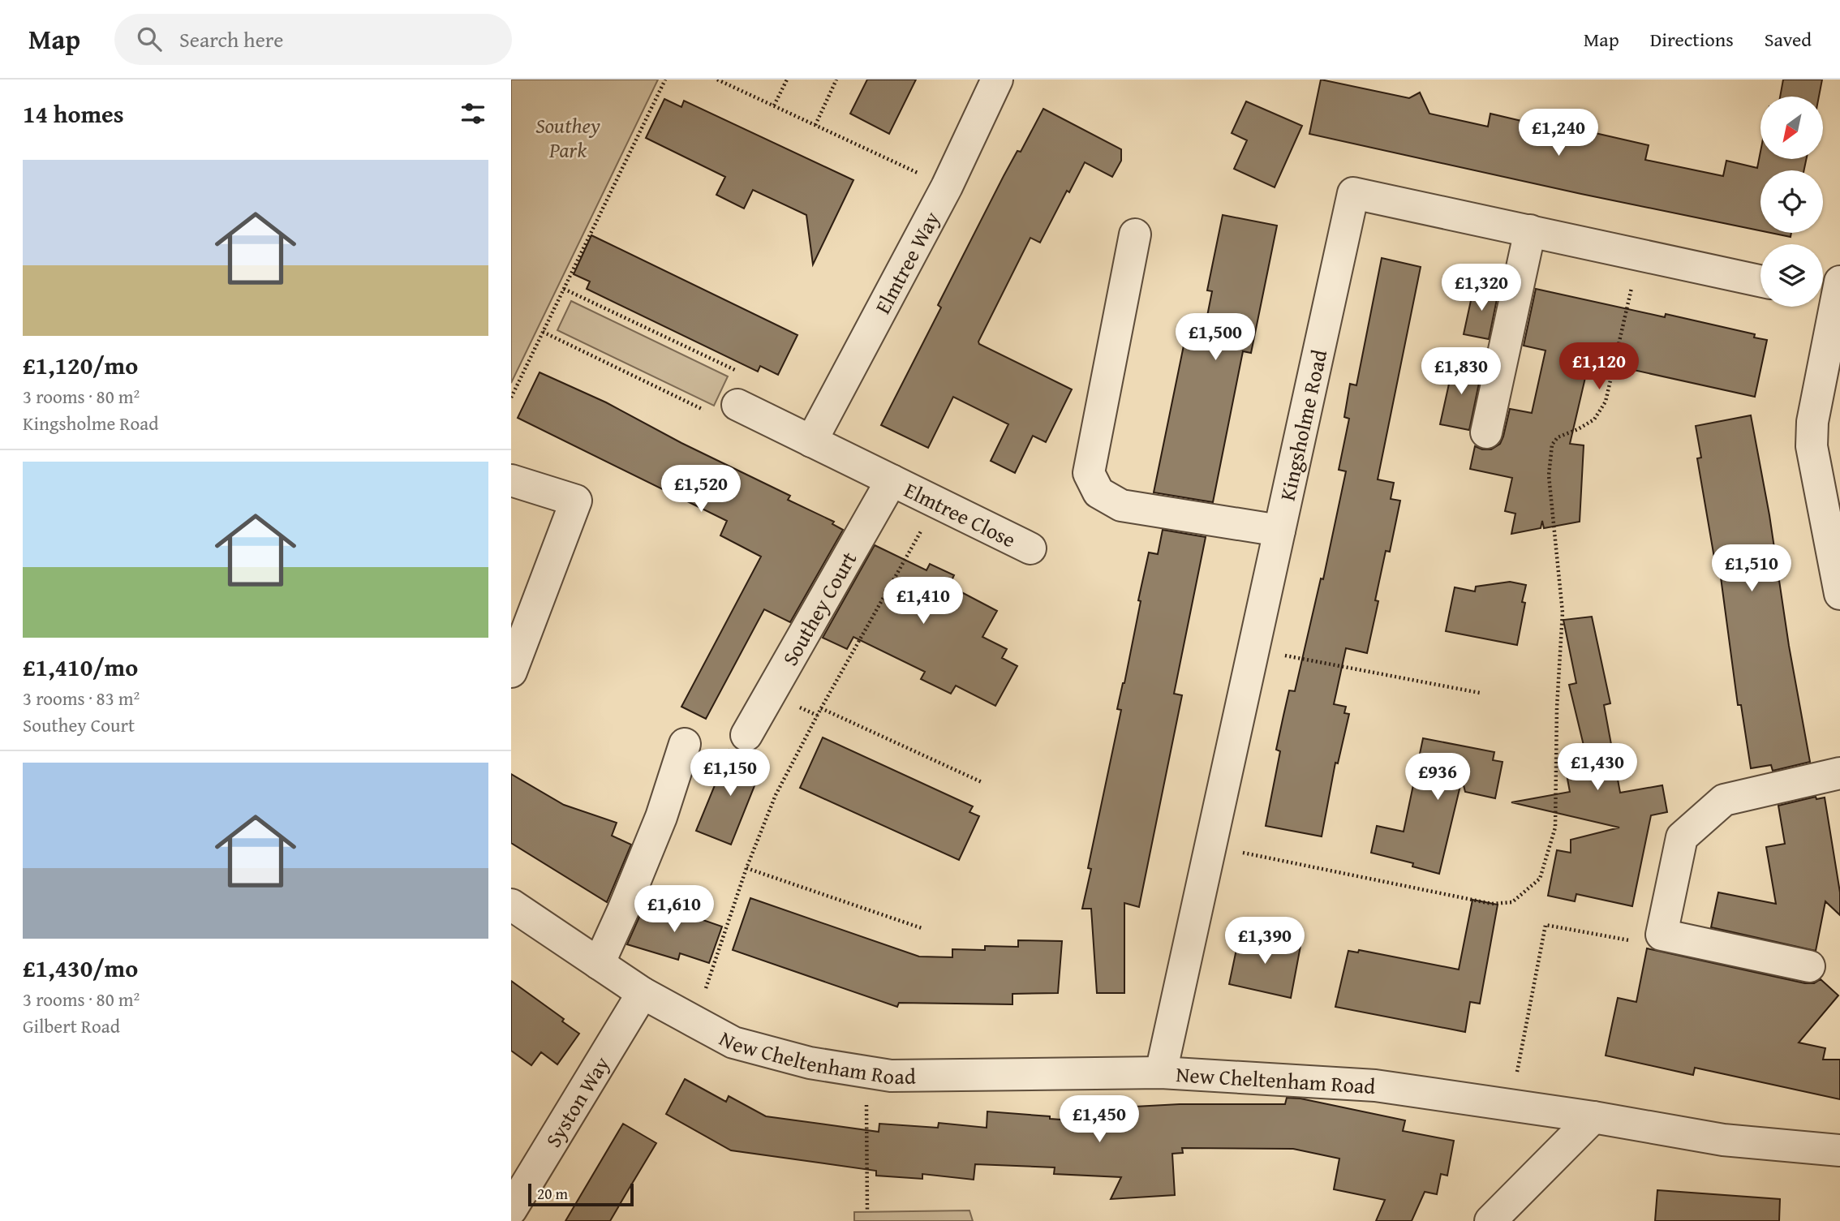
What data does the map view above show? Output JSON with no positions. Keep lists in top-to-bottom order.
{
  "streets": {
    "street": [
      "Elmtree Way",
      "Kingsholme Road",
      "Elmtree Close",
      "Southey Court",
      "New Cheltenham Road",
      "Syston Way"
    ]
  },
  "crossings": [
    ["Kingsholme Road", "New Cheltenham Road"],
    ["Elmtree Close", "Southey Court"],
    ["New Cheltenham Road", "Syston Way"]
  ],
  "parks": ["Southey Park"],
  "scale_bar": "20 m",
  "north": "bottom left",
  "page": {
    "header": "Map",
    "search": "Search here",
    "nav": ["Map", "Directions", "Saved"],
    "heading": "14 homes",
    "price": [
      "£1,240",
      "£1,320",
      "£1,500",
      "£1,120",
      "£1,830",
      "£1,520",
      "£1,510",
      "£1,410",
      "£1,430",
      "£1,150",
      "£936",
      "£1,610",
      "£1,390",
      "£1,450"
    ],
    "list": [
      {
        "name": "£1,120/mo",
        "note": "3 rooms · 80 m² · Kingsholme Road"
      },
      {
        "name": "£1,410/mo",
        "note": "3 rooms · 83 m² · Southey Court"
      },
      {
        "name": "£1,430/mo",
        "note": "3 rooms · 80 m² · Gilbert Road"
      }
    ],
    "scale": "20 m"
  }
}
